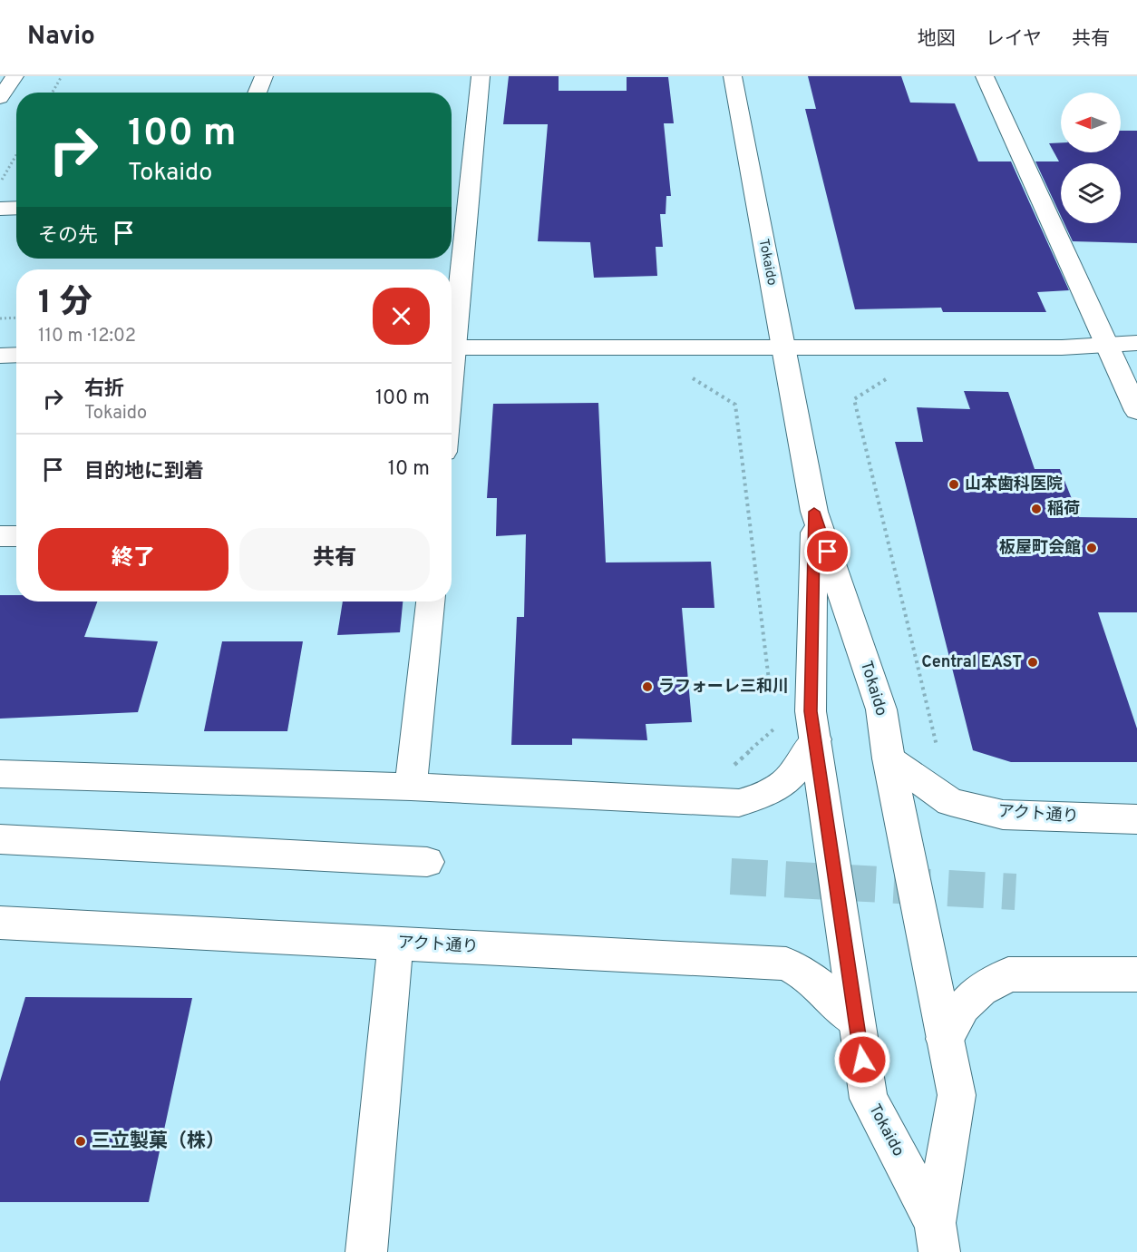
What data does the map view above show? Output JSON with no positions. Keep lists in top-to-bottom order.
{
  "streets": {
    "main road": ["Tokaido", "アクト通り"]
  },
  "crossings": [
    ["Tokaido", "アクト通り"]
  ],
  "places": [
    "山本歯科医院",
    "稲荷",
    "板屋町会館",
    "Central EAST",
    "ラフォーレ三和川",
    "三立製菓（株）"
  ],
  "north": "left",
  "page": {
    "header": "Navio",
    "nav": ["地図", "レイヤ", "共有"],
    "turn": ["100 m", "Tokaido"],
    "then": "その先",
    "heading": ["1 分", "110 m · 12:02"],
    "list": [
      {
        "name": "右折",
        "note": "Tokaido",
        "value": "100 m"
      },
      {
        "name": "目的地に到着",
        "value": "10 m"
      }
    ],
    "buttons": ["終了", "共有"]
  }
}
